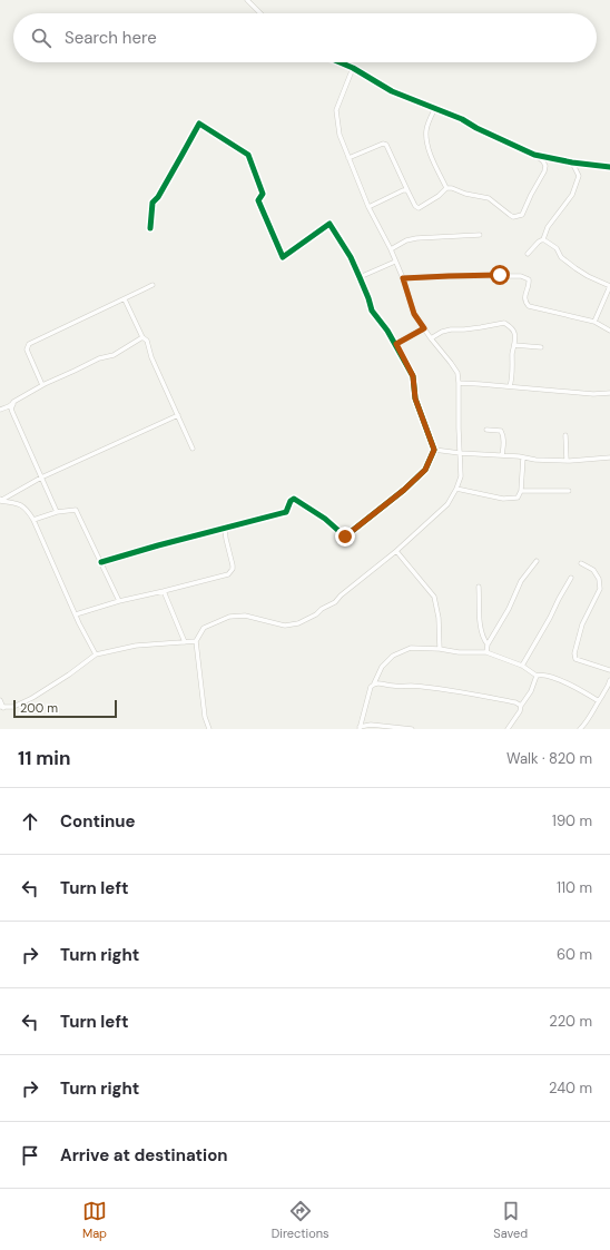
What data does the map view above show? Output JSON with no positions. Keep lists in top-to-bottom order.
{
  "scale_bar": "200 m",
  "page": {
    "search": "Search here",
    "scale": "200 m",
    "heading": ["11 min", "Walk · 820 m"],
    "list": [
      ["Continue", "190 m"],
      ["Turn left", "110 m"],
      ["Turn right", "60 m"],
      ["Turn left", "220 m"],
      ["Turn right", "240 m"],
      "Arrive at destination"
    ],
    "nav": ["Map", "Directions", "Saved"]
  }
}
